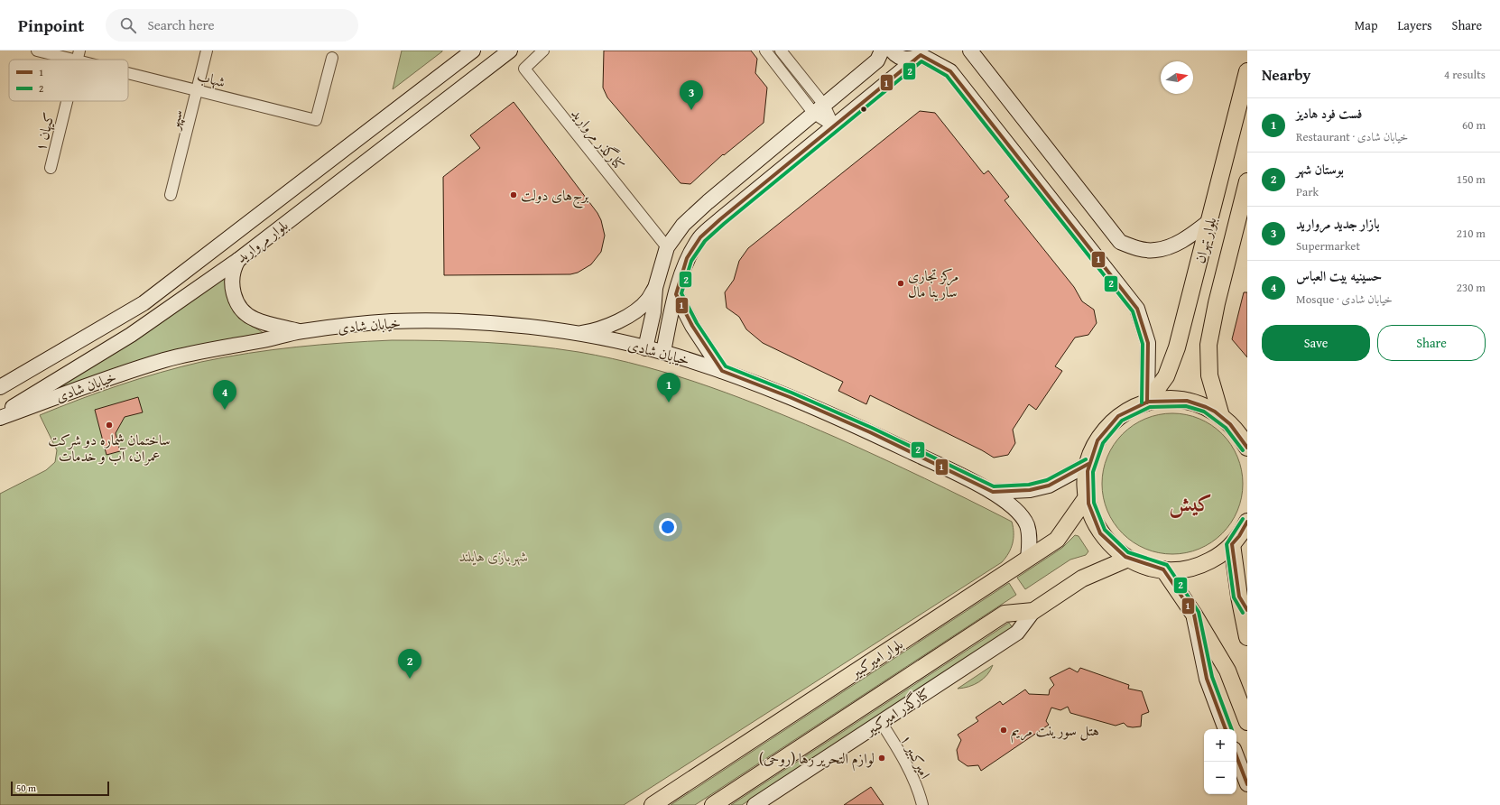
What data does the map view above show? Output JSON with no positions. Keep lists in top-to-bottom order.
{
  "streets": {
    "main road": ["بلوار تهران", "بلوار امیرکبیر"],
    "street": [
      "شهاب",
      "سپهر",
      "کیهان ۱",
      "کنارگذر مروارید",
      "بلوار مروارید",
      "خیابان شادی",
      "کنارگذر امیرکبیر",
      "امیرکبیر ۱"
    ]
  },
  "crossings": [
    ["شهاب", "سپهر"],
    ["بلوار مروارید", "خیابان شادی"],
    ["خیابان شادی", "بلوار امیرکبیر"],
    ["کنارگذر امیرکبیر", "امیرکبیر ۱"]
  ],
  "districts": ["كيش"],
  "parks": ["شهربازی هایلند"],
  "places": [
    "برج‌های دولت",
    "مرکز تجاری سارینا مال",
    "ساختمان شماره دو شرکت عمران، آب و خدمات",
    "هتل سورینت مريم",
    "لوازم التحریر رها (روحی)"
  ],
  "lines": ["transit line 1", "transit line 2"],
  "legend": ["1", "2"],
  "scale_bar": "50 m",
  "north": "right",
  "page": {
    "header": "Pinpoint",
    "search": "Search here",
    "nav": ["Map", "Layers", "Share"],
    "heading": ["Nearby", "4 results"],
    "pins": [
      "3",
      "1",
      "4",
      "2"
    ],
    "list": [
      {
        "mark": "1",
        "name": "فست فود هادیز",
        "note": "Restaurant · خیابان شادی",
        "value": "60 m"
      },
      {
        "mark": "2",
        "name": "بوستان شهر",
        "note": "Park",
        "value": "150 m"
      },
      {
        "mark": "3",
        "name": "بازار جدید مروارید",
        "note": "Supermarket",
        "value": "210 m"
      },
      {
        "mark": "4",
        "name": "حسینیه بیت العباس",
        "note": "Mosque · خیابان شادی",
        "value": "230 m"
      }
    ],
    "buttons": ["Save", "Share"],
    "map_buttons": ["+", "−"],
    "scale": "50 m"
  }
}
